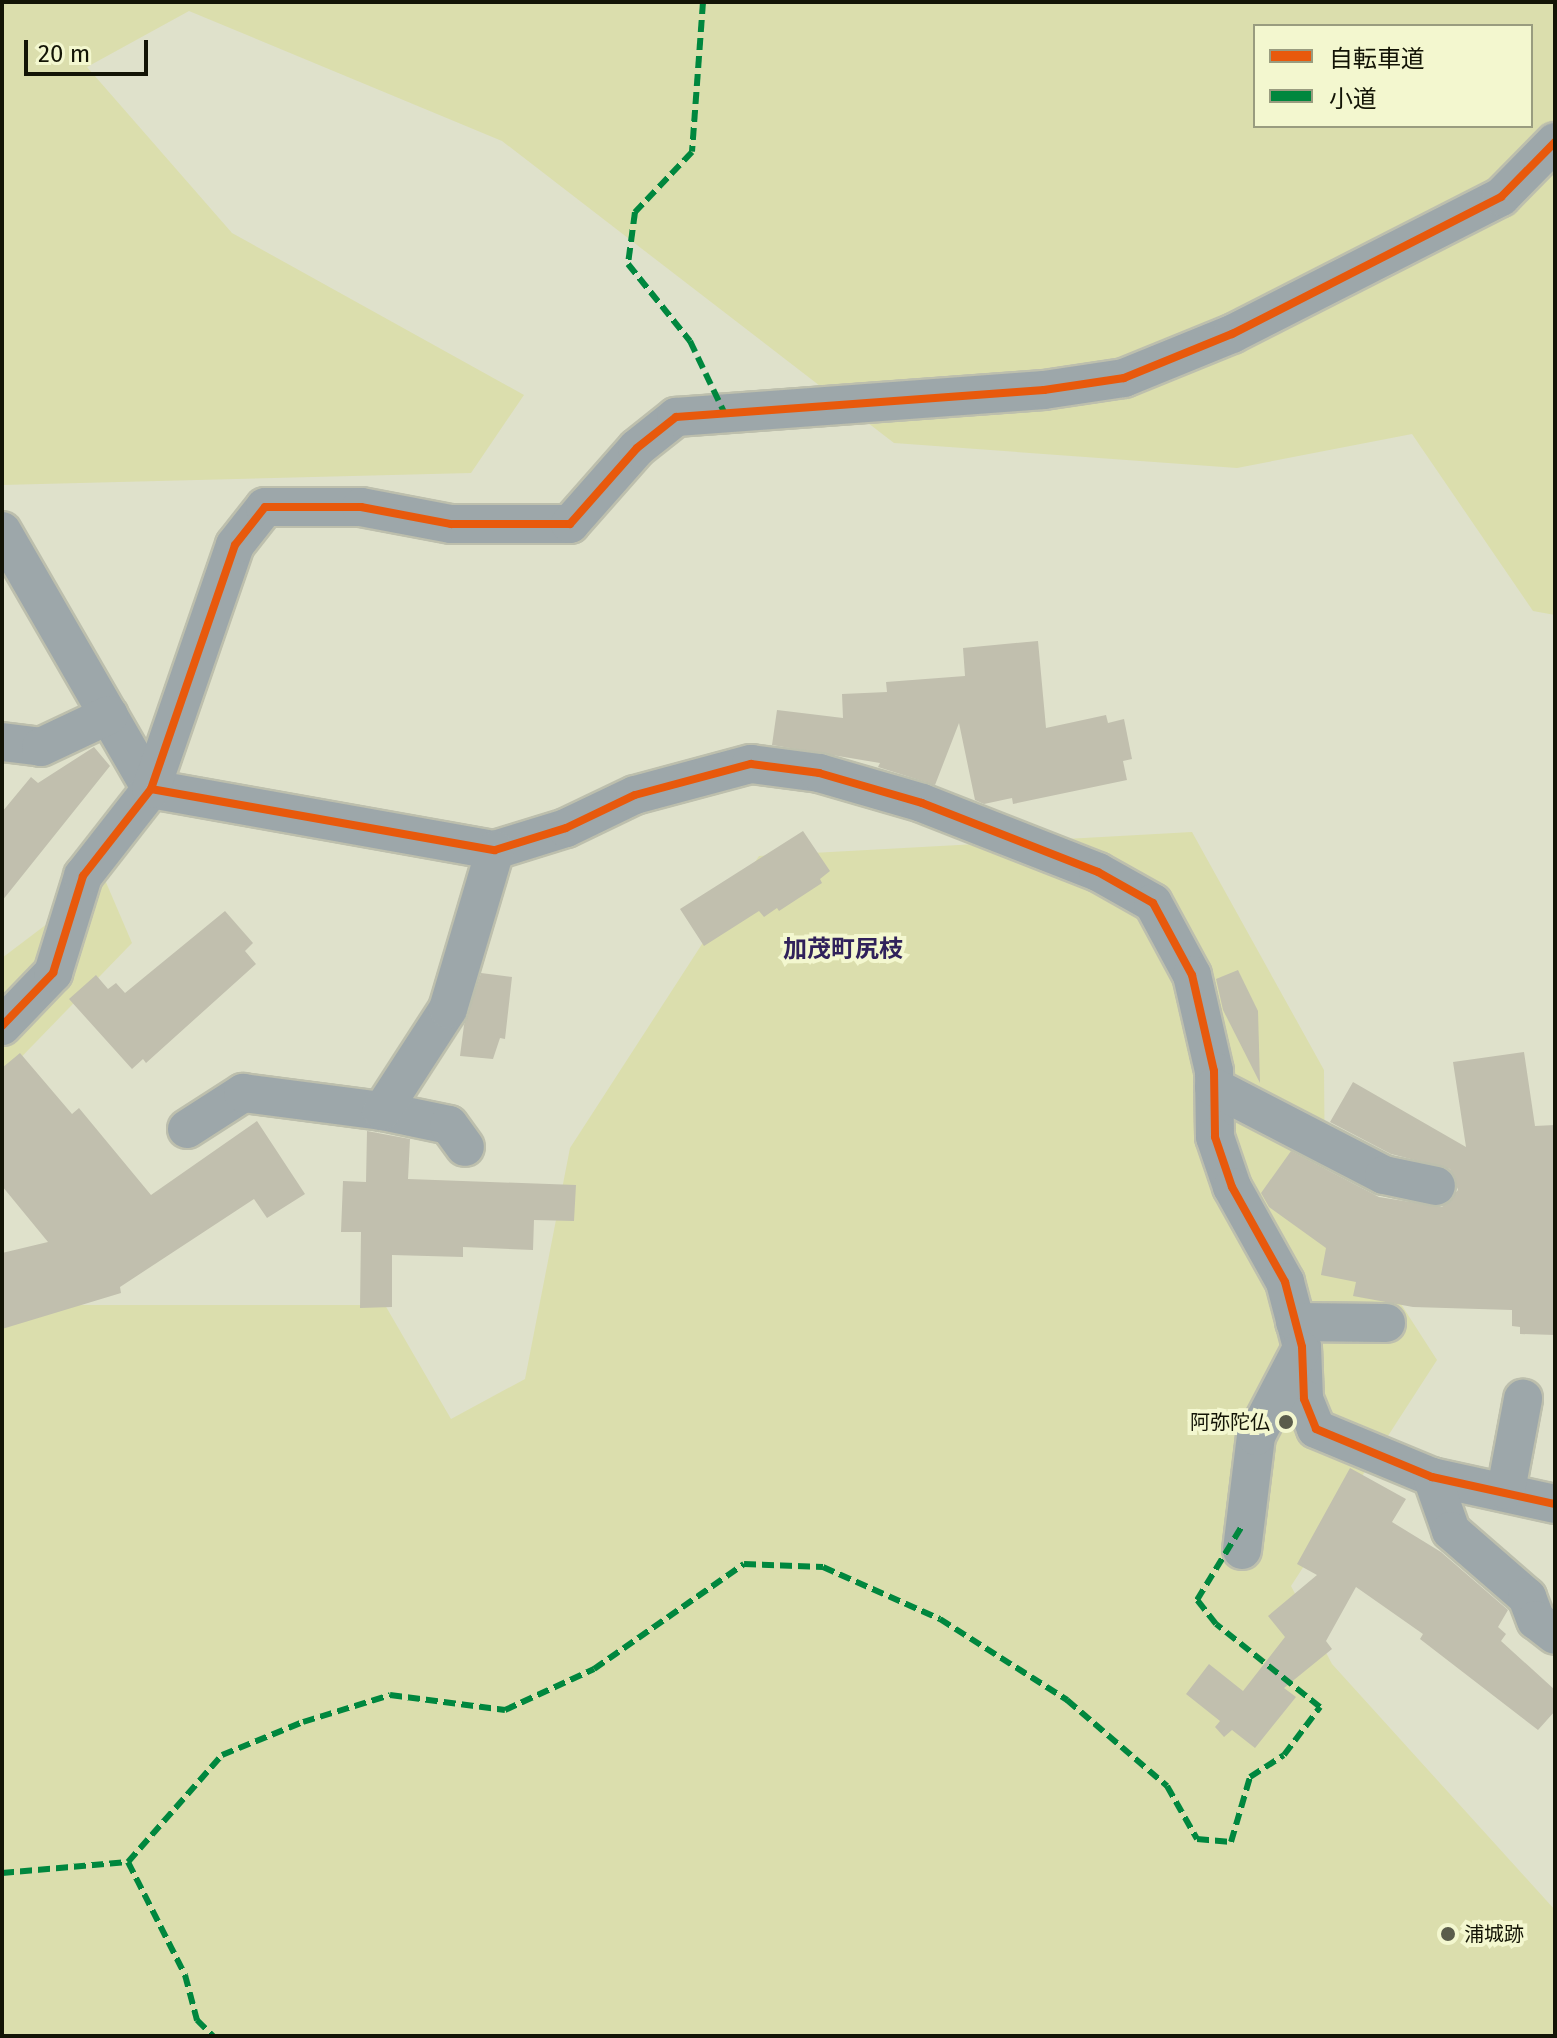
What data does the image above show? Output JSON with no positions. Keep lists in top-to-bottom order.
{
  "districts": ["加茂町尻枝"],
  "places": ["阿弥陀仏", "浦城跡"],
  "legend": ["自転車道", "小道"],
  "scale_bar": "20 m"
}
